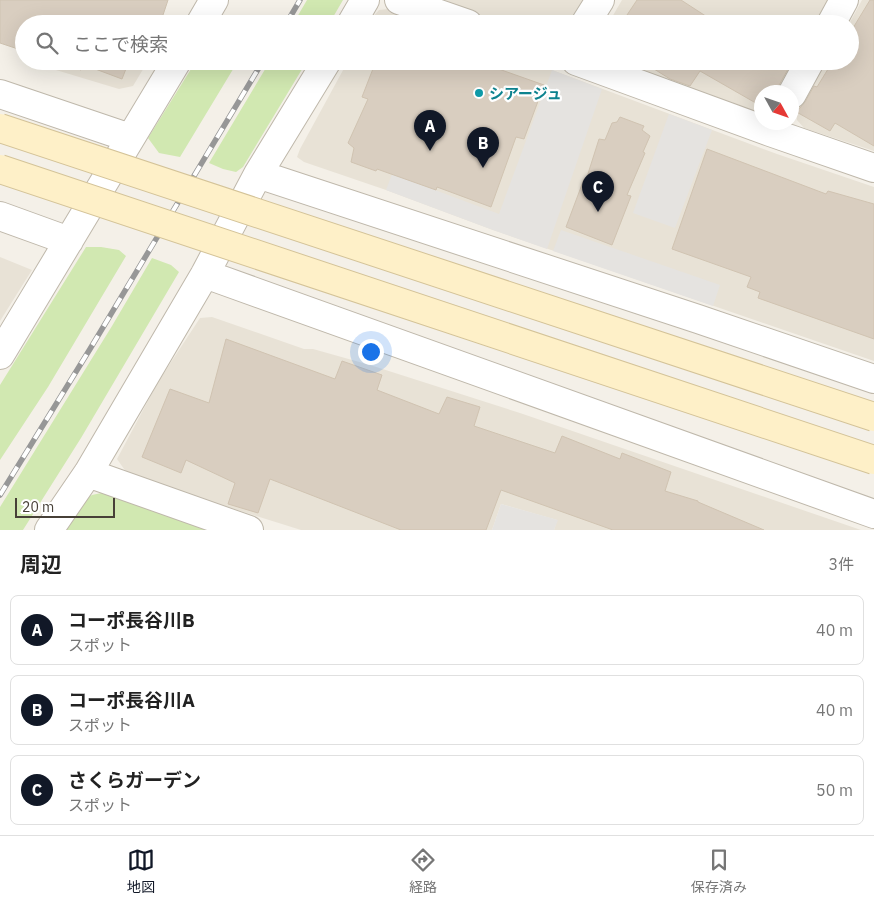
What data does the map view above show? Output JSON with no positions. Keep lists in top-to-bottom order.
{
  "places": ["シアージュ"],
  "scale_bar": "20 m",
  "north": "bottom right",
  "page": {
    "search": "ここで検索",
    "pins": ["A", "B", "C"],
    "scale": "20 m",
    "heading": ["周辺", "3件"],
    "list": [
      {
        "mark": "A",
        "name": "コーポ長谷川B",
        "note": "スポット",
        "value": "40 m"
      },
      {
        "mark": "B",
        "name": "コーポ長谷川A",
        "note": "スポット",
        "value": "40 m"
      },
      {
        "mark": "C",
        "name": "さくらガーデン",
        "note": "スポット",
        "value": "50 m"
      }
    ],
    "nav": ["地図", "経路", "保存済み"]
  }
}
